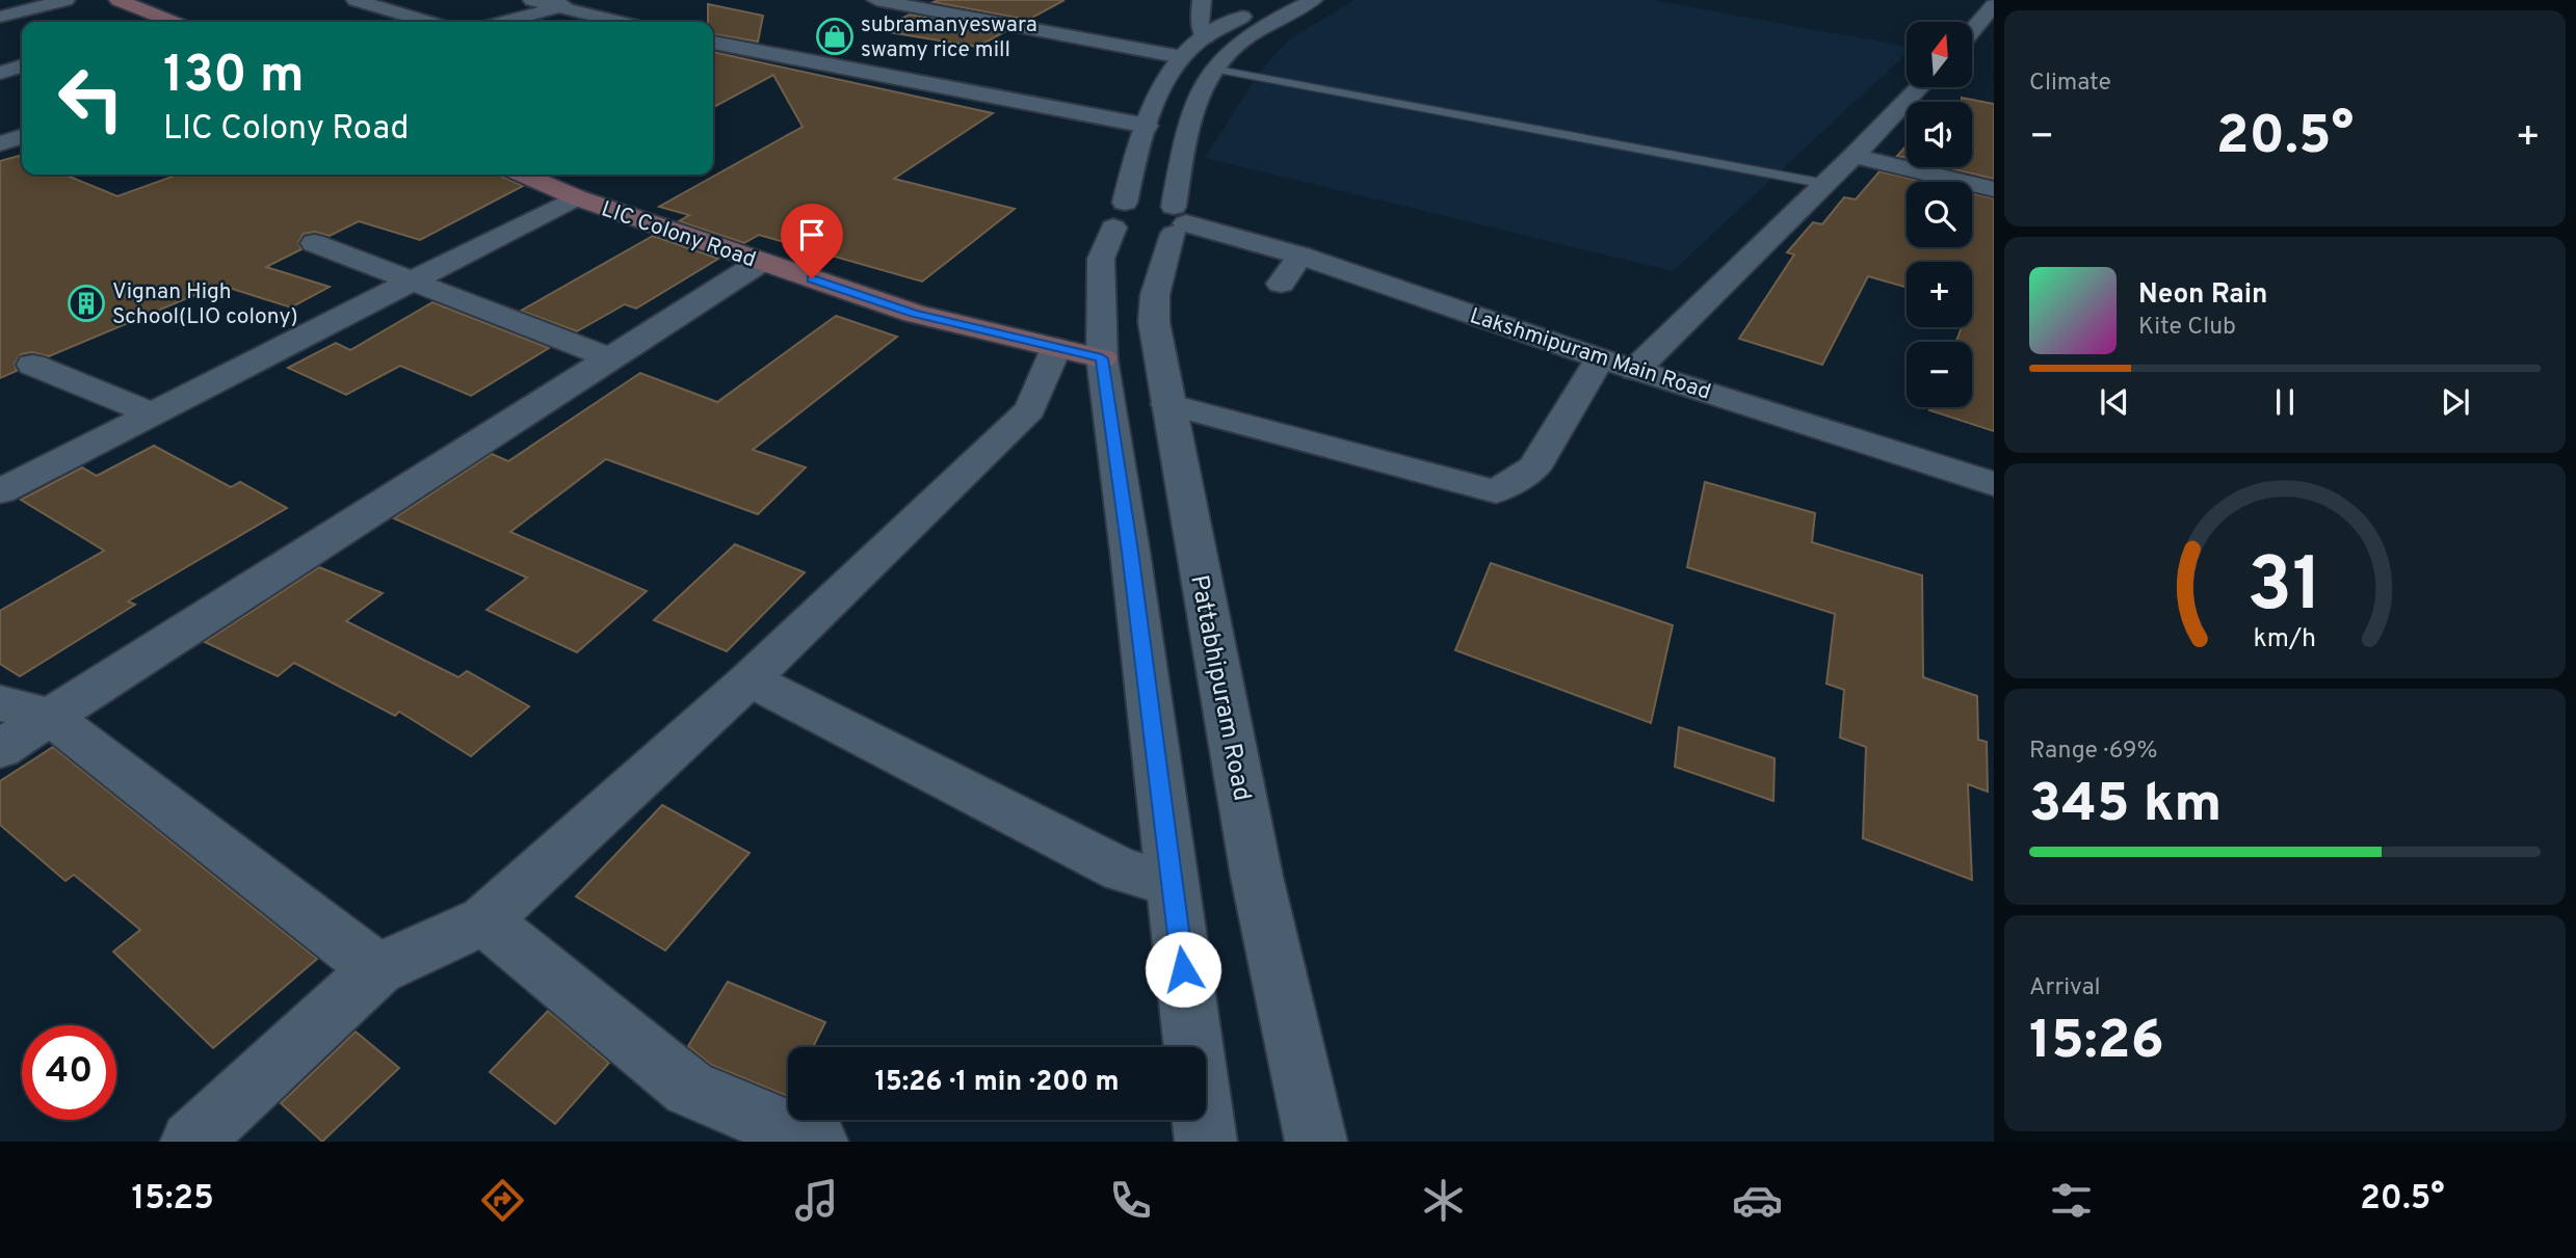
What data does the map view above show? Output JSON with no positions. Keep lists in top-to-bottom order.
{
  "streets": {
    "main road": ["LIC Colony Road"],
    "street": ["Lakshmipuram Main Road", "Pattabhipuram Road"]
  },
  "crossings": [
    ["LIC Colony Road", "Pattabhipuram Road"],
    ["Lakshmipuram Main Road", "Pattabhipuram Road"]
  ],
  "places": {
    "shop": ["subramanyeswara swamy rice mill"],
    "building": ["Vignan High School(LIO colony)"]
  },
  "north": "top",
  "page": {
    "tile": [
      "Climate",
      ["Range · 69%", "345 km"],
      ["Arrival", "15:26"]
    ],
    "map_buttons": ["+", "−"],
    "turn": ["130 m", "LIC Colony Road"],
    "heat": ["−", "20.5°", "+"],
    "song": ["Neon Rain", "Kite Club"],
    "limit": "40",
    "trip": "15:26 · 1 min · 200 m",
    "tabs": ["15:25", "20.5°"],
    "gauge": ["31", "km/h"]
  }
}
